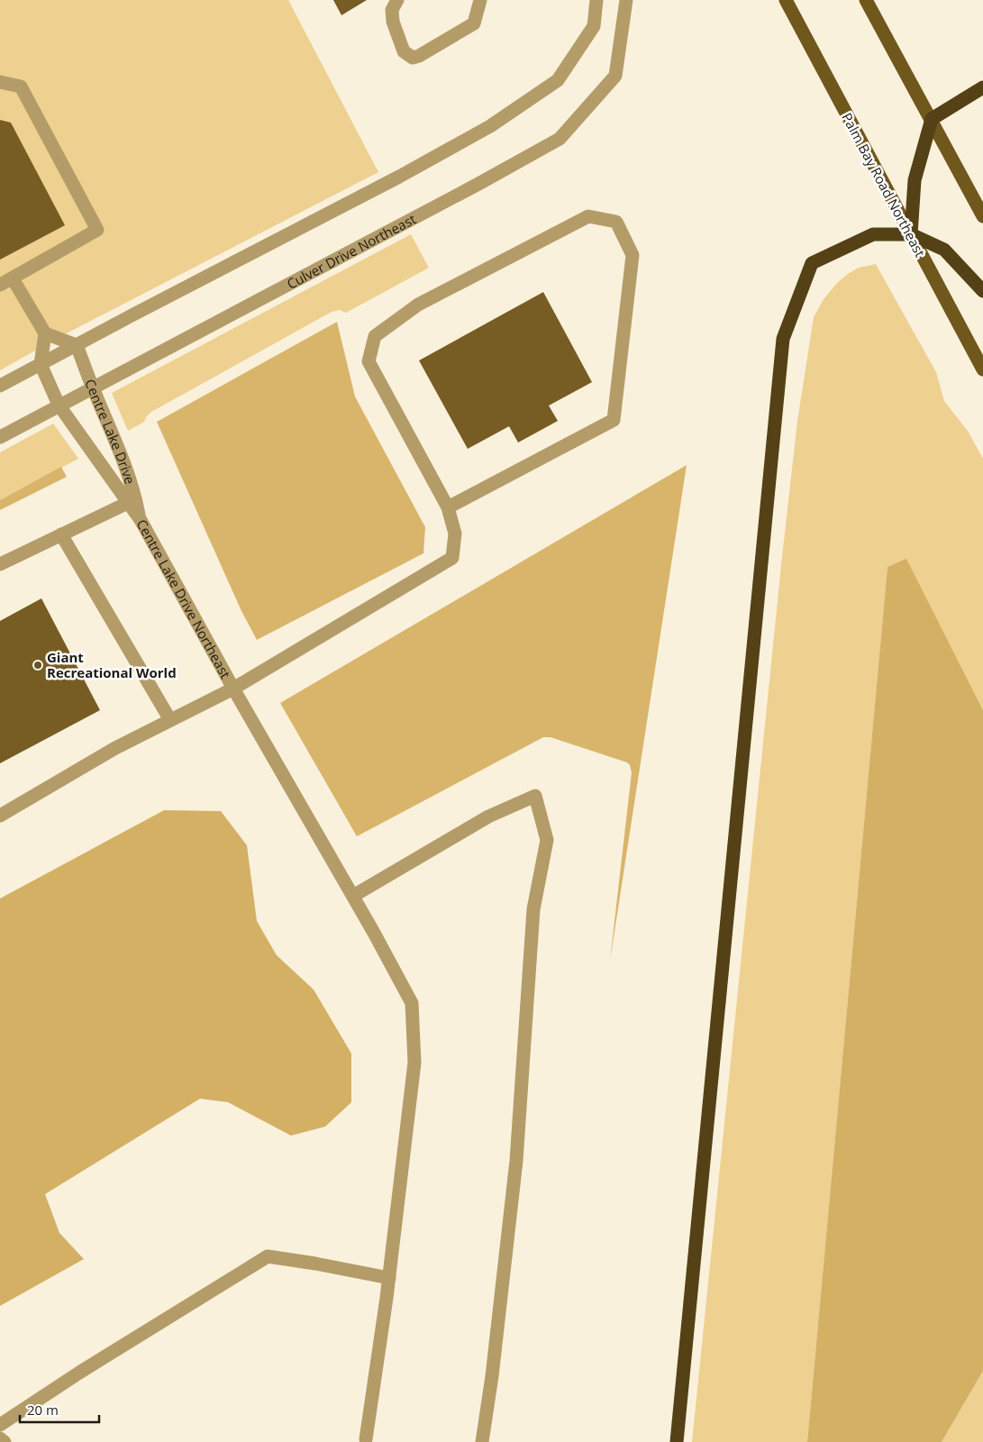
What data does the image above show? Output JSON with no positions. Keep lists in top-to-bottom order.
{
  "streets": {
    "main road": ["Palm Bay Road Northeast"],
    "street": ["Culver Drive Northeast", "Centre Lake Drive", "Centre Lake Drive Northeast"]
  },
  "crossings": [
    ["Culver Drive Northeast", "Centre Lake Drive"],
    ["Culver Drive Northeast", "Centre Lake Drive Northeast"],
    ["Centre Lake Drive", "Centre Lake Drive Northeast"]
  ],
  "places": ["Giant Recreational World"],
  "scale_bar": "20 m"
}
